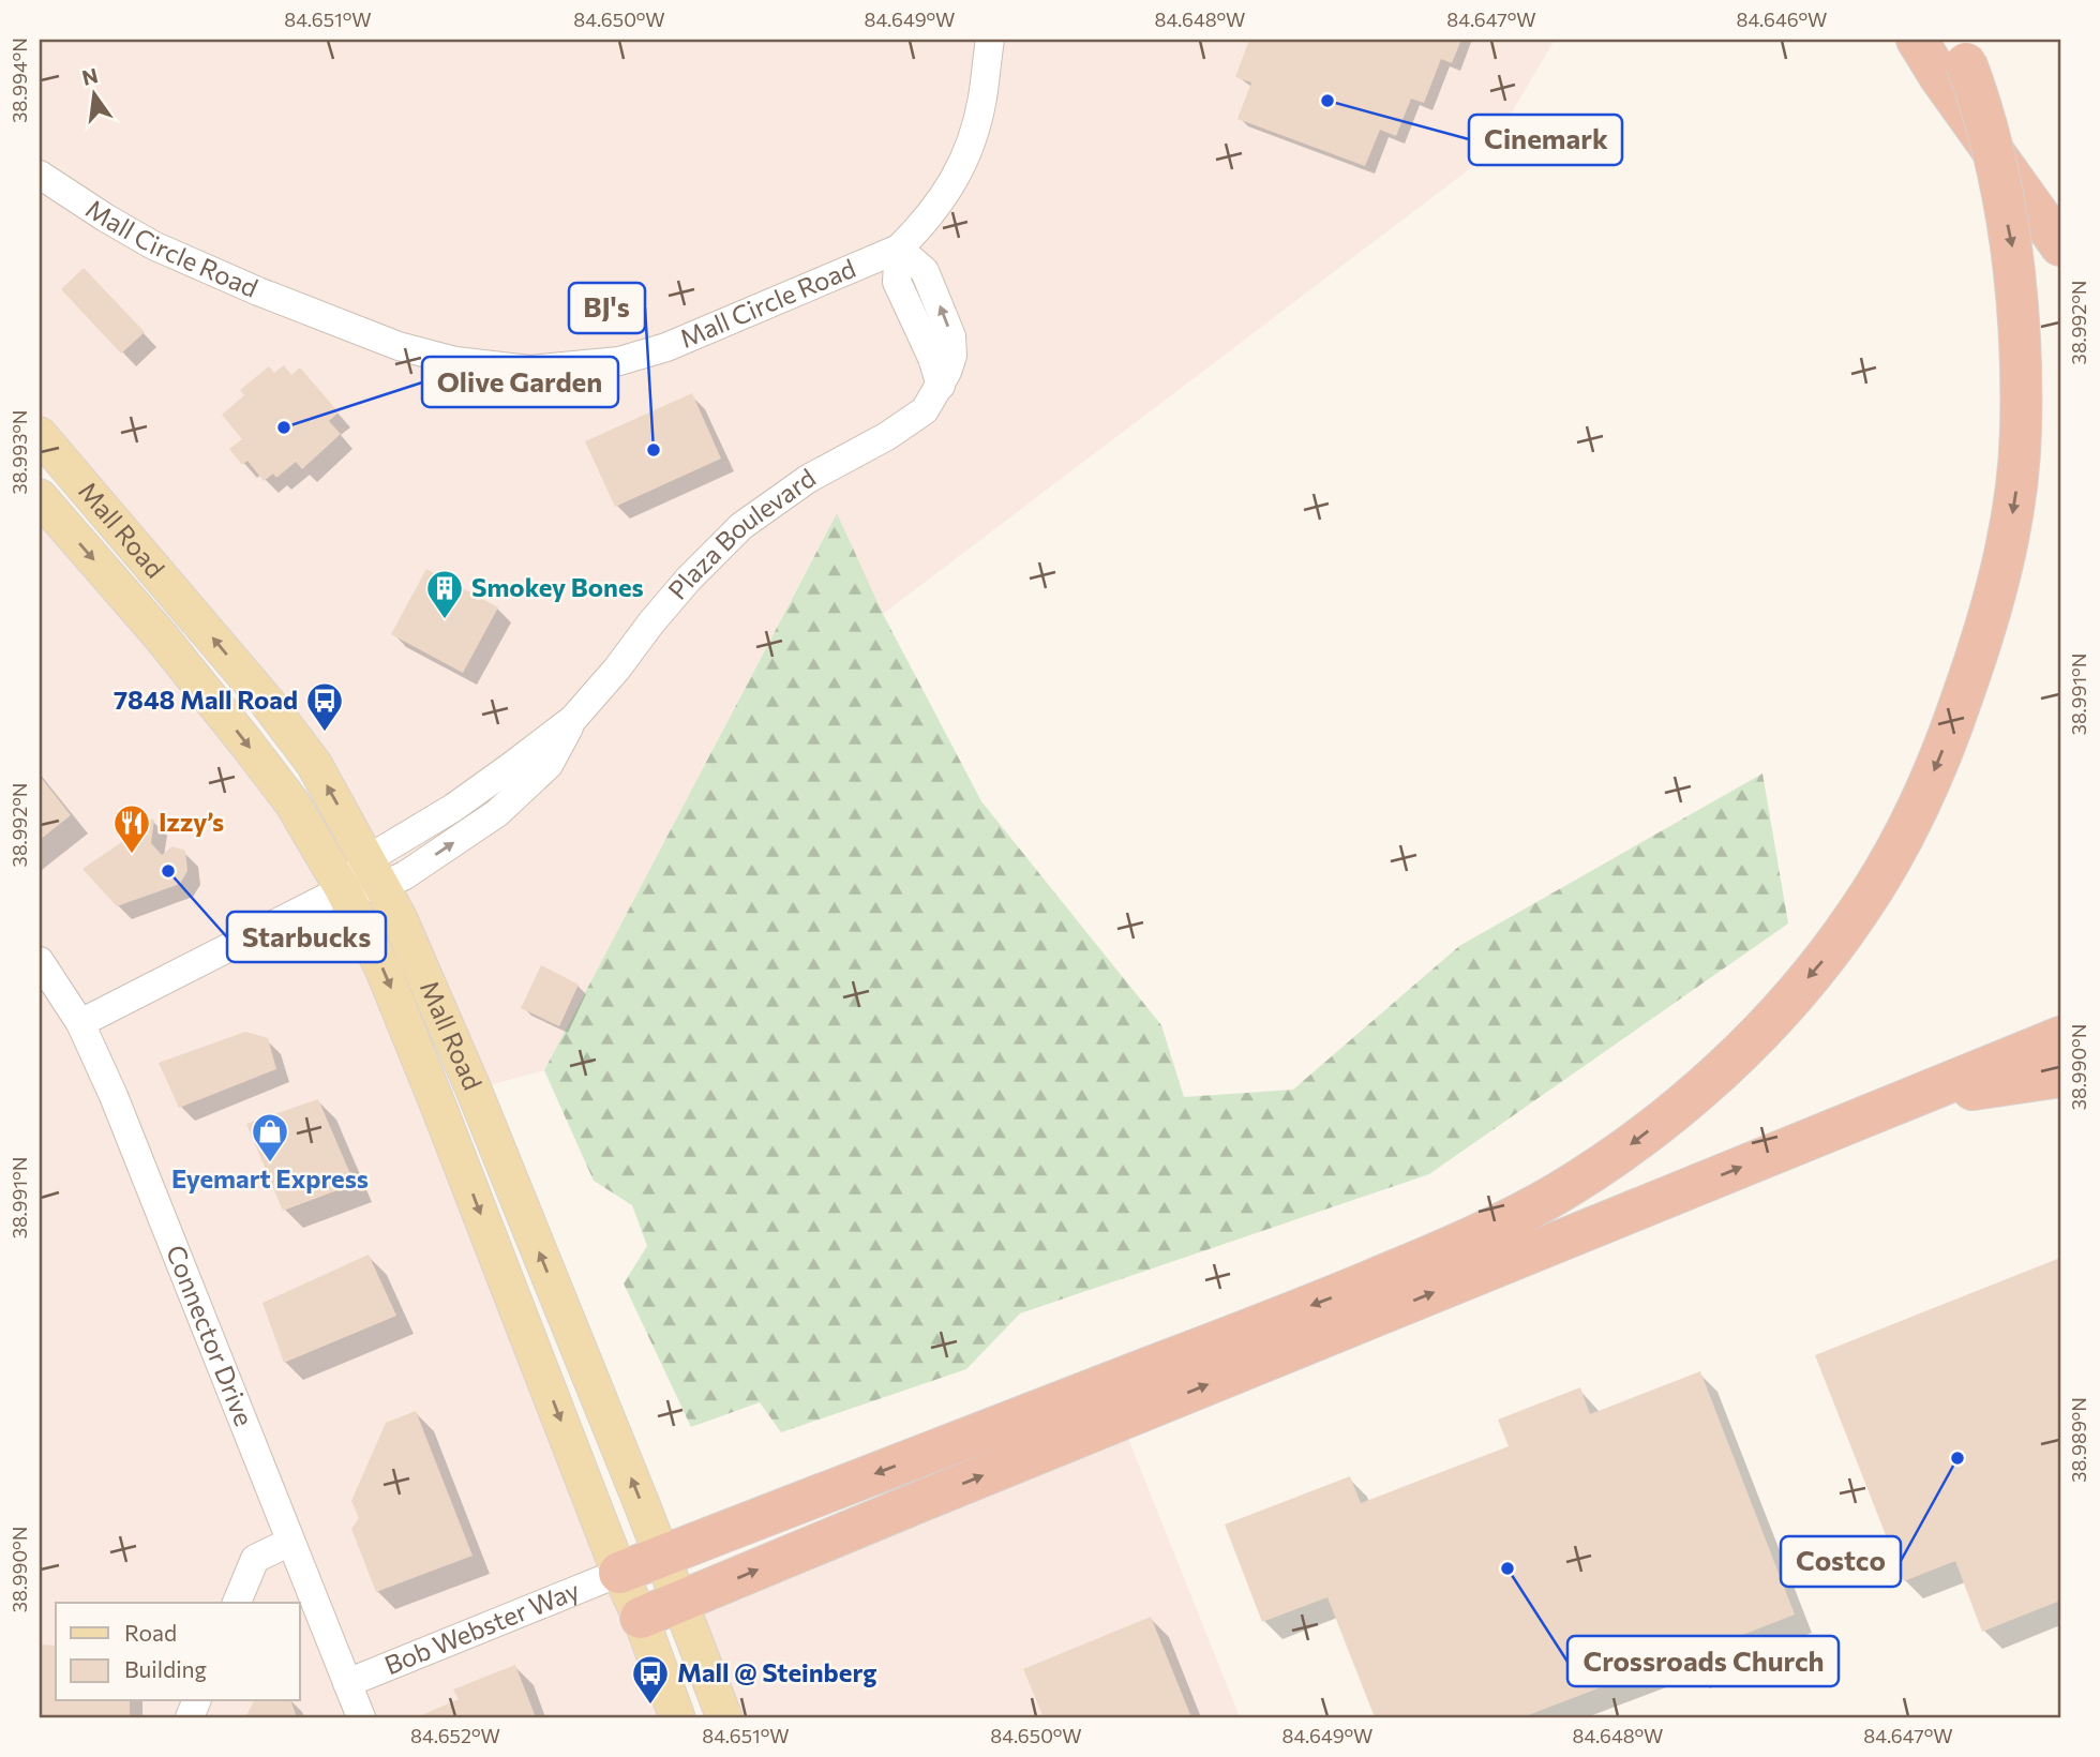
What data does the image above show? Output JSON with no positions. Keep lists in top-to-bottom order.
{
  "streets": {
    "main road": ["Mall Road"],
    "street": [
      "Mall Circle Road",
      "Plaza Boulevard",
      "Connector Drive",
      "Bob Webster Way"
    ]
  },
  "crossings": [
    ["Mall Circle Road", "Plaza Boulevard"],
    ["Mall Road", "Plaza Boulevard"],
    ["Mall Road", "Bob Webster Way"],
    ["Plaza Boulevard", "Connector Drive"],
    ["Connector Drive", "Bob Webster Way"]
  ],
  "places": {
    "other": [
      "Cinemark",
      "Olive Garden",
      "BJ's",
      "Starbucks",
      "Costco",
      "Crossroads Church"
    ],
    "building": ["Smokey Bones"],
    "bus stop": ["7848 Mall Road", "Mall @ Steinberg"],
    "restaurant": ["Izzy’s"],
    "shop": ["Eyemart Express"]
  },
  "legend": ["Road", "Building"],
  "north": "top",
  "coordinates": [
    "84.651°W",
    "84.650°W",
    "84.649°W",
    "84.648°W",
    "84.647°W",
    "84.646°W",
    "38.994°N",
    "38.992°N",
    "38.993°N",
    "38.991°N",
    "38.990°N",
    "38.989°N",
    "84.652°W"
  ]
}
